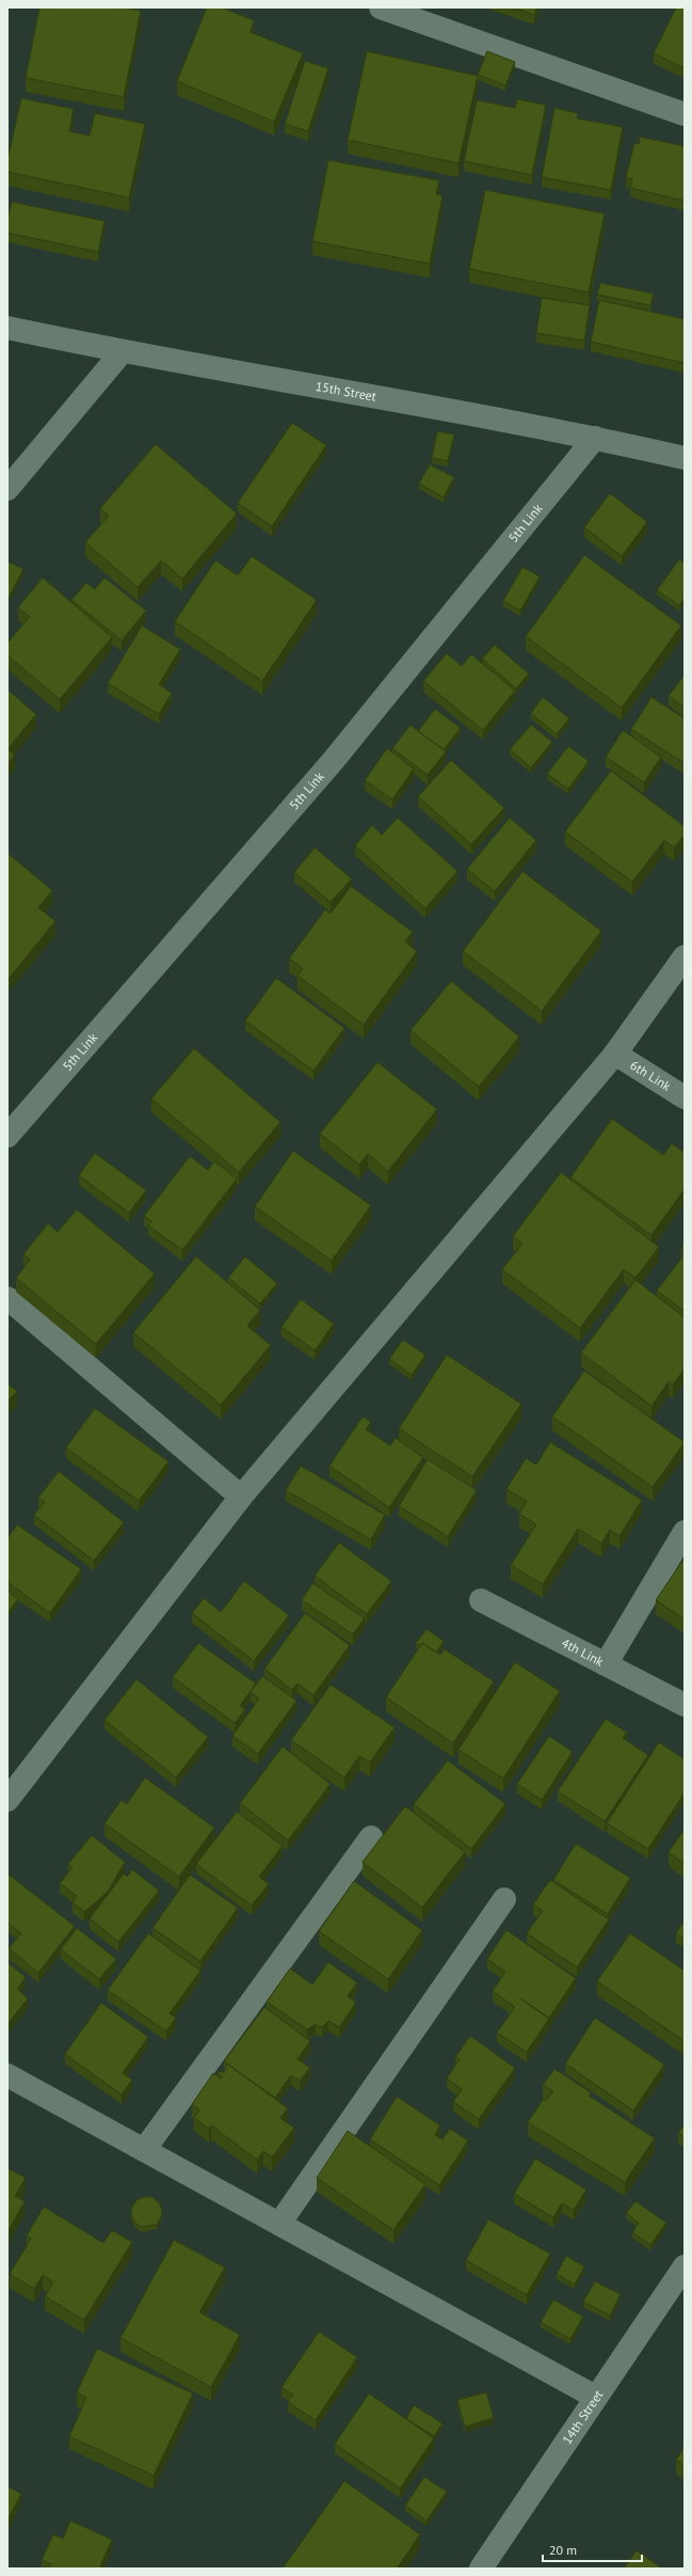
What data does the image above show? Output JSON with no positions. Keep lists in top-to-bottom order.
{
  "streets": {
    "street": [
      "15th Street",
      "5th Link",
      "6th Link",
      "4th Link",
      "14th Street"
    ]
  },
  "crossings": [
    ["15th Street", "5th Link"]
  ],
  "scale_bar": "20 m"
}
